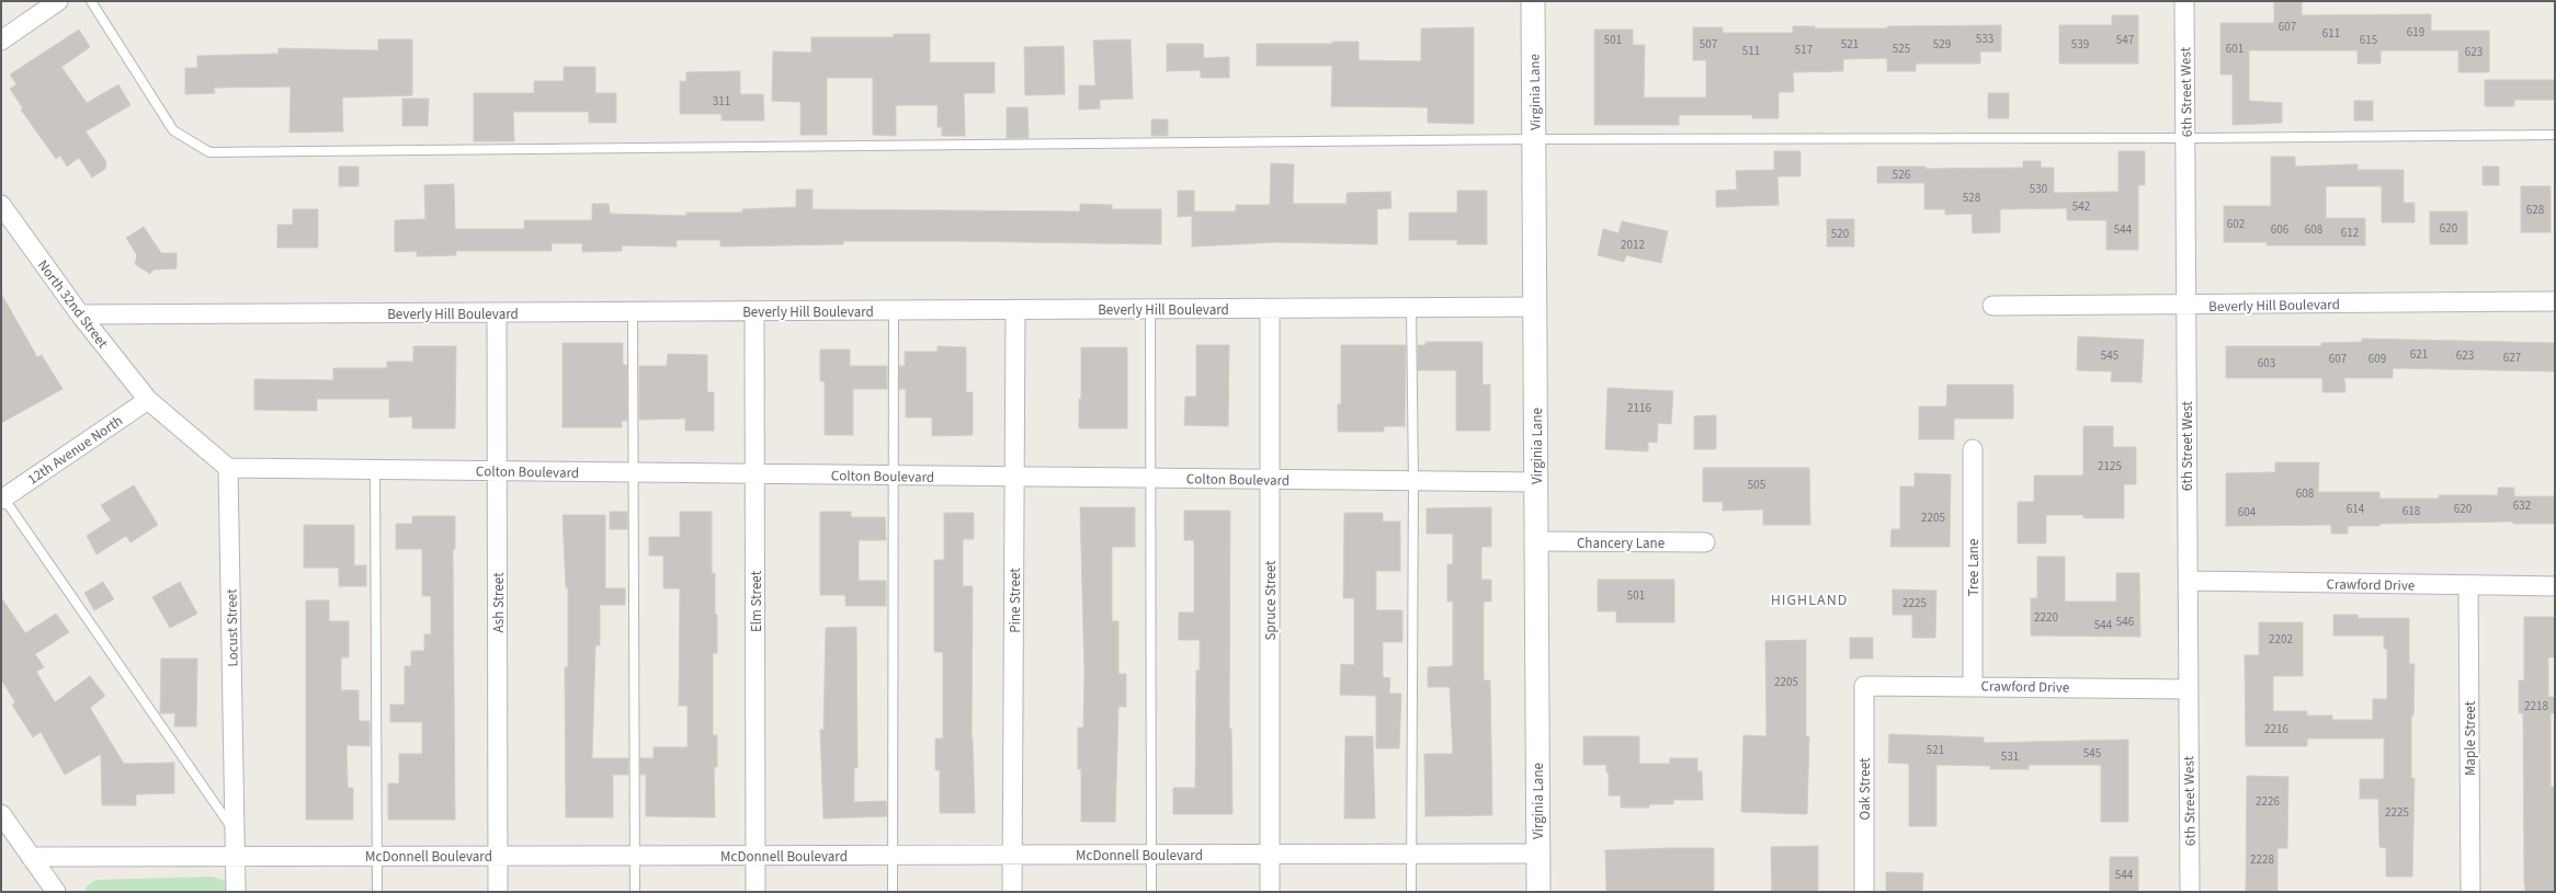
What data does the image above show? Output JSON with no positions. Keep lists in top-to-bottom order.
{
  "streets": {
    "street": [
      "Virginia Lane",
      "6th Street West",
      "North 32nd Street",
      "Beverly Hill Boulevard",
      "12th Avenue North",
      "Colton Boulevard",
      "Chancery Lane",
      "Tree Lane",
      "Crawford Drive",
      "Pine Street",
      "Spruce Street",
      "Elm Street",
      "Ash Street",
      "Locust Street",
      "Maple Street",
      "Oak Street",
      "McDonnell Boulevard"
    ]
  },
  "crossings": [
    ["Virginia Lane", "Beverly Hill Boulevard"],
    ["Virginia Lane", "Colton Boulevard"],
    ["Virginia Lane", "Chancery Lane"],
    ["Virginia Lane", "McDonnell Boulevard"],
    ["6th Street West", "Beverly Hill Boulevard"],
    ["6th Street West", "Crawford Drive"],
    ["North 32nd Street", "Beverly Hill Boulevard"],
    ["North 32nd Street", "12th Avenue North"],
    ["Beverly Hill Boulevard", "Pine Street"],
    ["Beverly Hill Boulevard", "Spruce Street"],
    ["Beverly Hill Boulevard", "Elm Street"],
    ["Beverly Hill Boulevard", "Ash Street"],
    ["Colton Boulevard", "Pine Street"],
    ["Colton Boulevard", "Spruce Street"],
    ["Colton Boulevard", "Elm Street"],
    ["Colton Boulevard", "Ash Street"],
    ["Colton Boulevard", "Locust Street"],
    ["Tree Lane", "Crawford Drive"],
    ["Crawford Drive", "Maple Street"],
    ["Crawford Drive", "Oak Street"],
    ["Pine Street", "McDonnell Boulevard"],
    ["Spruce Street", "McDonnell Boulevard"],
    ["Elm Street", "McDonnell Boulevard"],
    ["Ash Street", "McDonnell Boulevard"],
    ["Locust Street", "McDonnell Boulevard"]
  ],
  "districts": ["HIGHLAND"],
  "house_numbers": [
    "607",
    "619",
    "611",
    "533",
    "501",
    "547",
    "615",
    "507",
    "521",
    "529",
    "539",
    "525",
    "601",
    "517",
    "511",
    "623",
    "311",
    "526",
    "530",
    "528",
    "542",
    "628",
    "602",
    "620",
    "544",
    "606",
    "608",
    "612",
    "520",
    "2012",
    "621",
    "545",
    "623",
    "627",
    "607",
    "609",
    "603",
    "2116",
    "2125",
    "505",
    "608",
    "632",
    "614",
    "620",
    "618",
    "604",
    "2205",
    "501",
    "2225",
    "2220",
    "546",
    "544",
    "2202",
    "2205",
    "2218",
    "2216",
    "521",
    "545",
    "531",
    "2226",
    "2225",
    "2228",
    "544"
  ]
}
